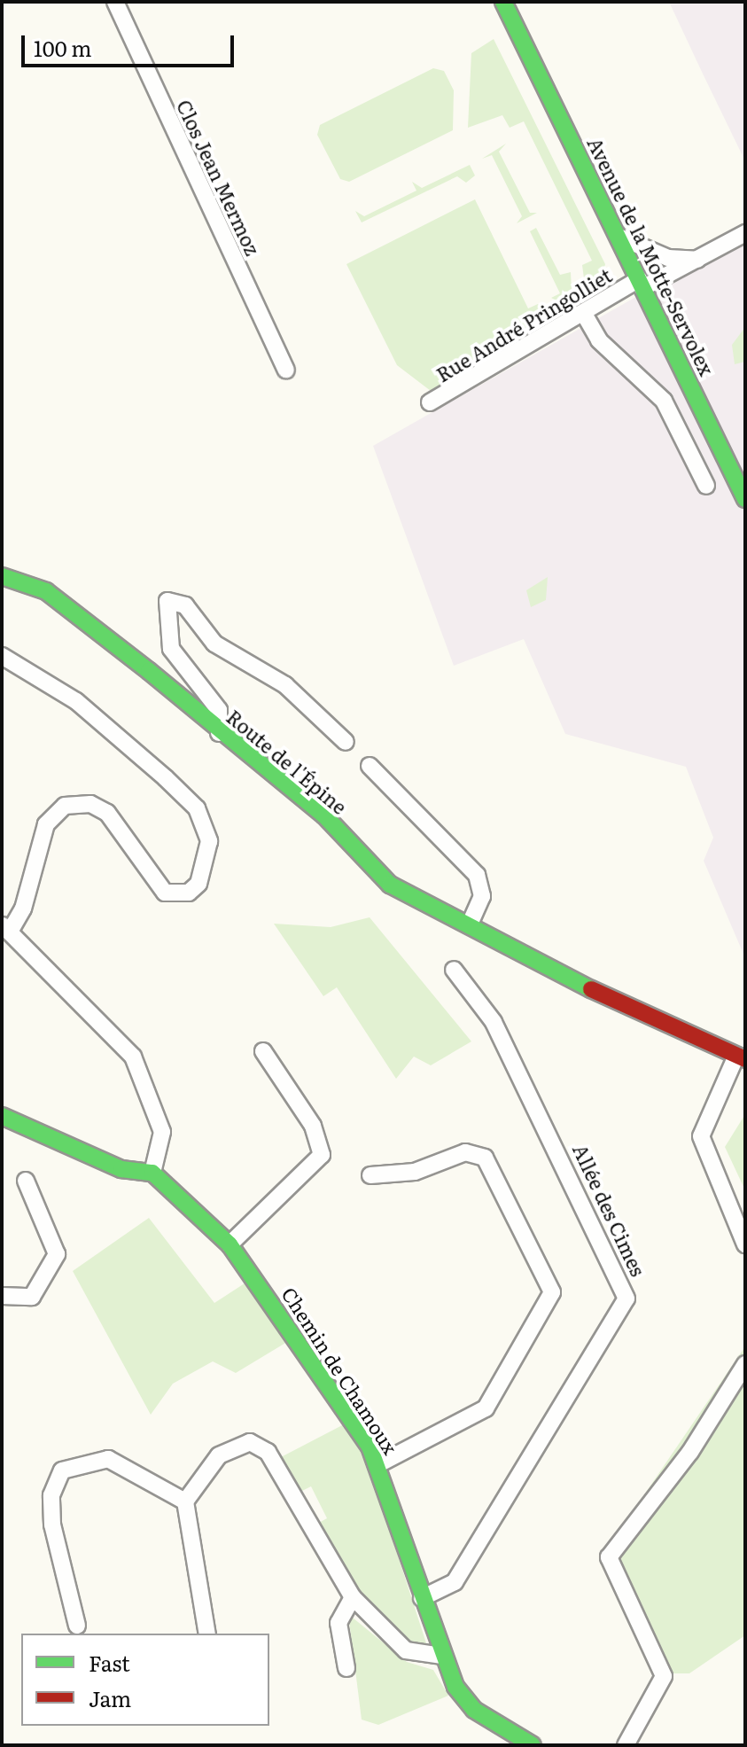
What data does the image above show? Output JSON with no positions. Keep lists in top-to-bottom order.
{
  "streets": {
    "street": [
      "Clos Jean Mermoz",
      "Avenue de la Motte-Servolex",
      "Rue André Pringolliet",
      "Route de l'Épine",
      "Allée des Cimes",
      "Chemin de Chamoux"
    ]
  },
  "crossings": [
    ["Avenue de la Motte-Servolex", "Rue André Pringolliet"],
    ["Allée des Cimes", "Chemin de Chamoux"]
  ],
  "legend": ["Fast", "Jam"],
  "scale_bar": "100 m"
}
